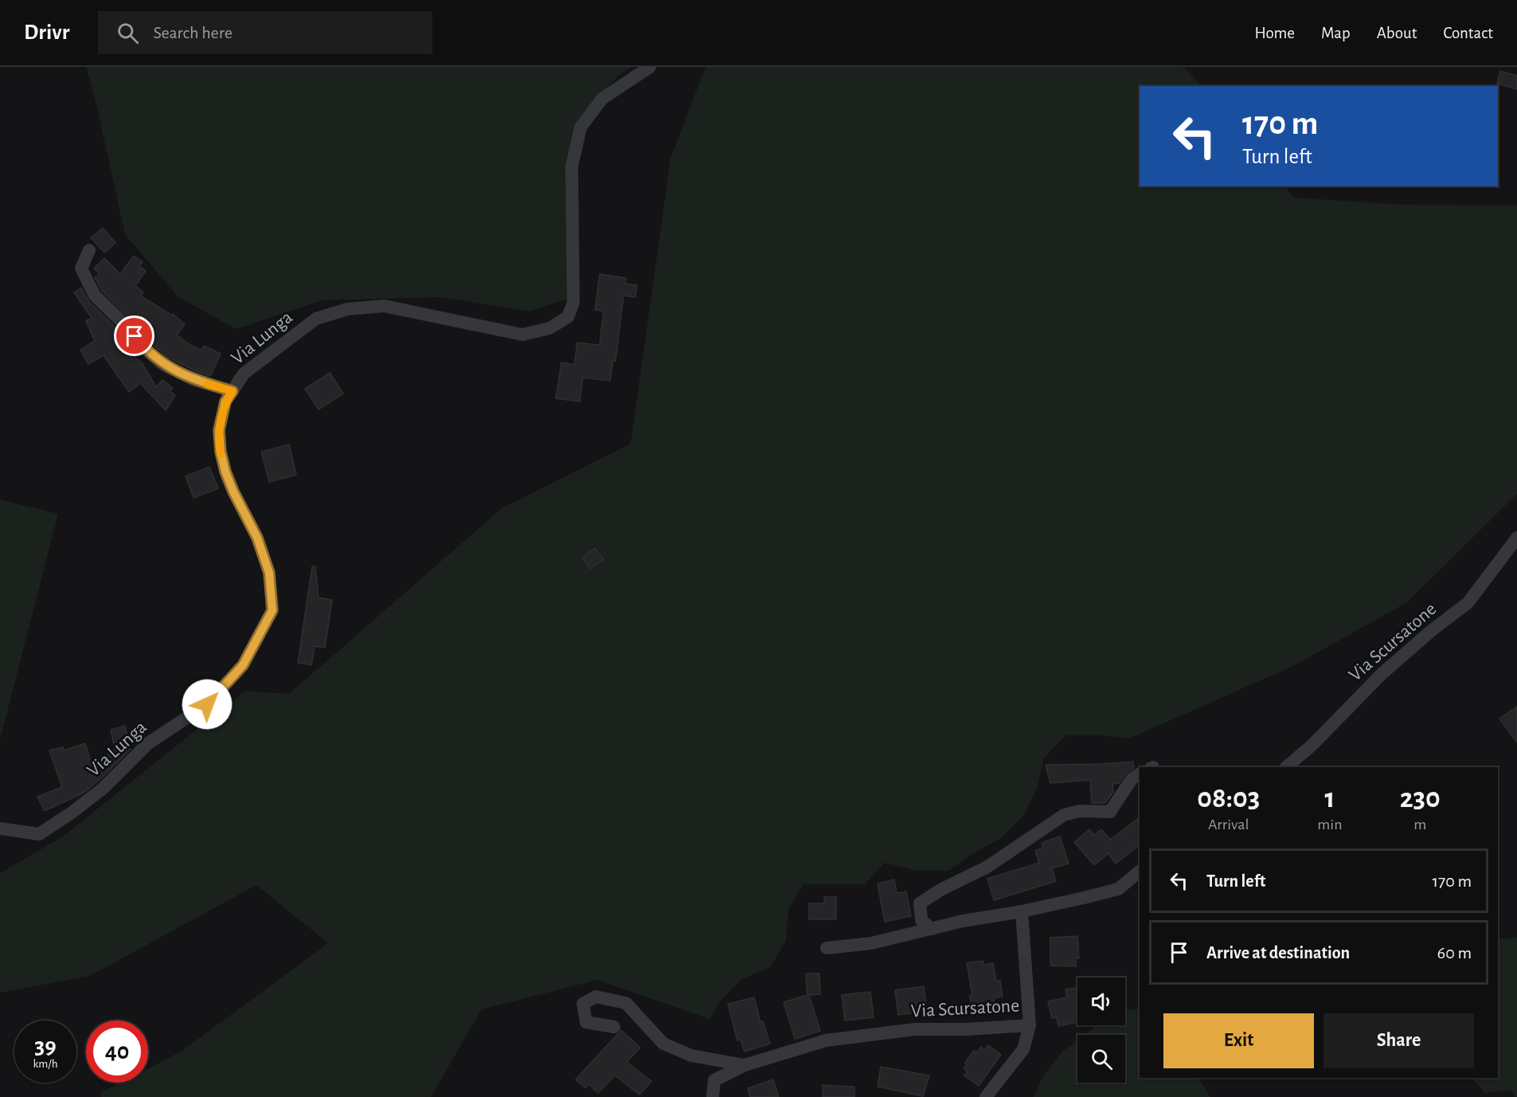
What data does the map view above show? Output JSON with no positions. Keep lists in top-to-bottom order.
{
  "streets": {
    "street": ["Via Lunga", "Via Scursatone"]
  },
  "page": {
    "header": "Drivr",
    "search": "Search here",
    "nav": [
      "Home",
      "Map",
      "About",
      "Contact"
    ],
    "turn": ["170 m", "Turn left"],
    "eta": [
      "08:03",
      "Arrival",
      "1",
      "min",
      "230",
      "m"
    ],
    "list": [
      {
        "name": "Turn left",
        "value": "170 m"
      },
      {
        "name": "Arrive at destination",
        "value": "60 m"
      }
    ],
    "buttons": ["Exit", "Share"],
    "speed": "39 km/h",
    "limit": "40"
  }
}
